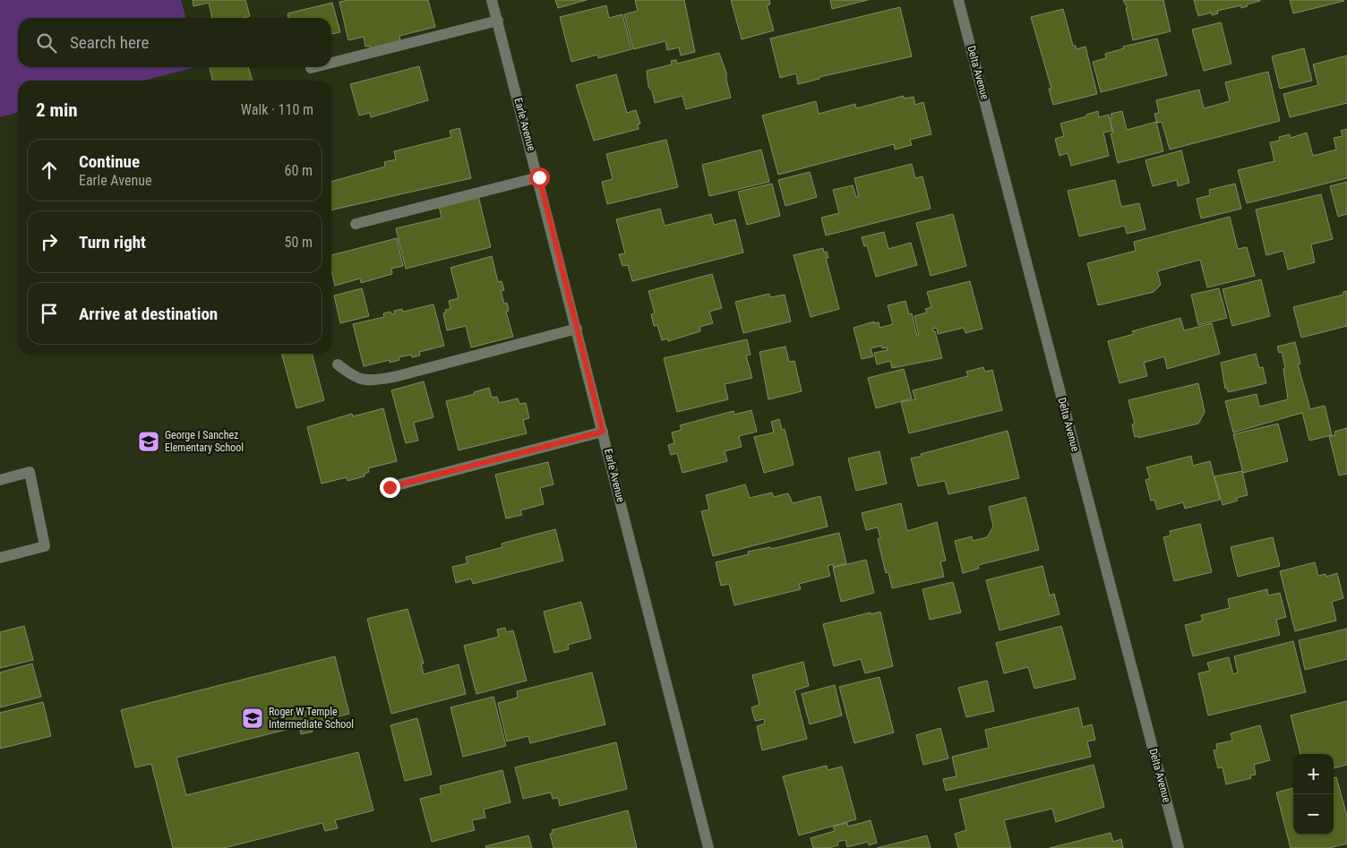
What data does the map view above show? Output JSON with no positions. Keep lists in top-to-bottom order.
{
  "streets": {
    "street": ["Delta Avenue", "Earle Avenue"]
  },
  "places": {
    "school or university": ["George I Sanchez Elementary School", "Roger W Temple Intermediate School"]
  },
  "page": {
    "search": "Search here",
    "heading": ["2 min", "Walk · 110 m"],
    "list": [
      ["Continue", "Earle Avenue", "60 m"],
      ["Turn right", "50 m"],
      "Arrive at destination"
    ],
    "map_buttons": ["+", "−"]
  }
}
